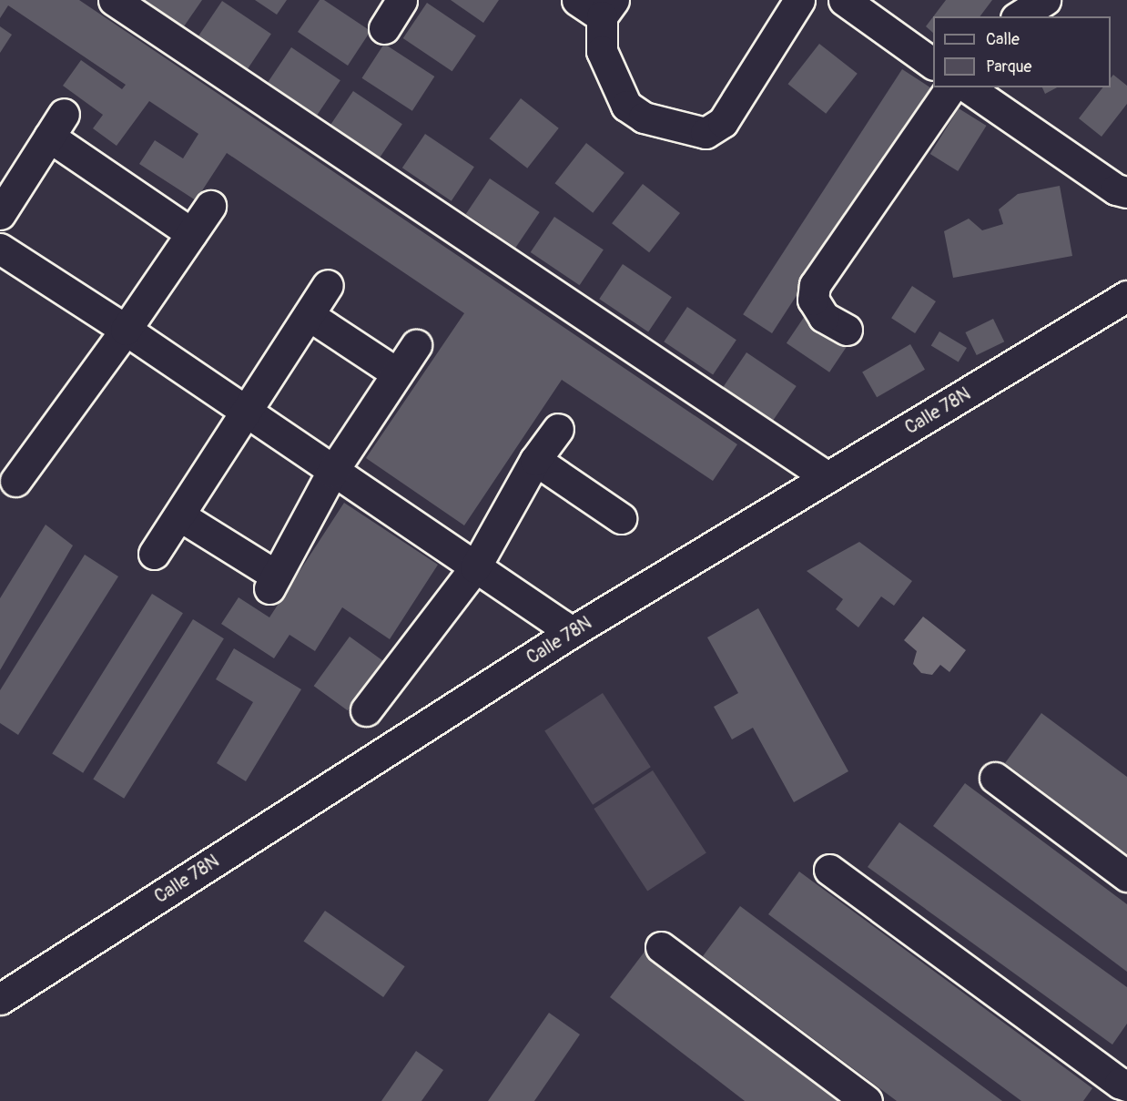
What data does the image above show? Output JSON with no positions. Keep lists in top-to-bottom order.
{
  "streets": {
    "street": ["Calle 78N"]
  },
  "legend": ["Calle", "Parque"]
}
